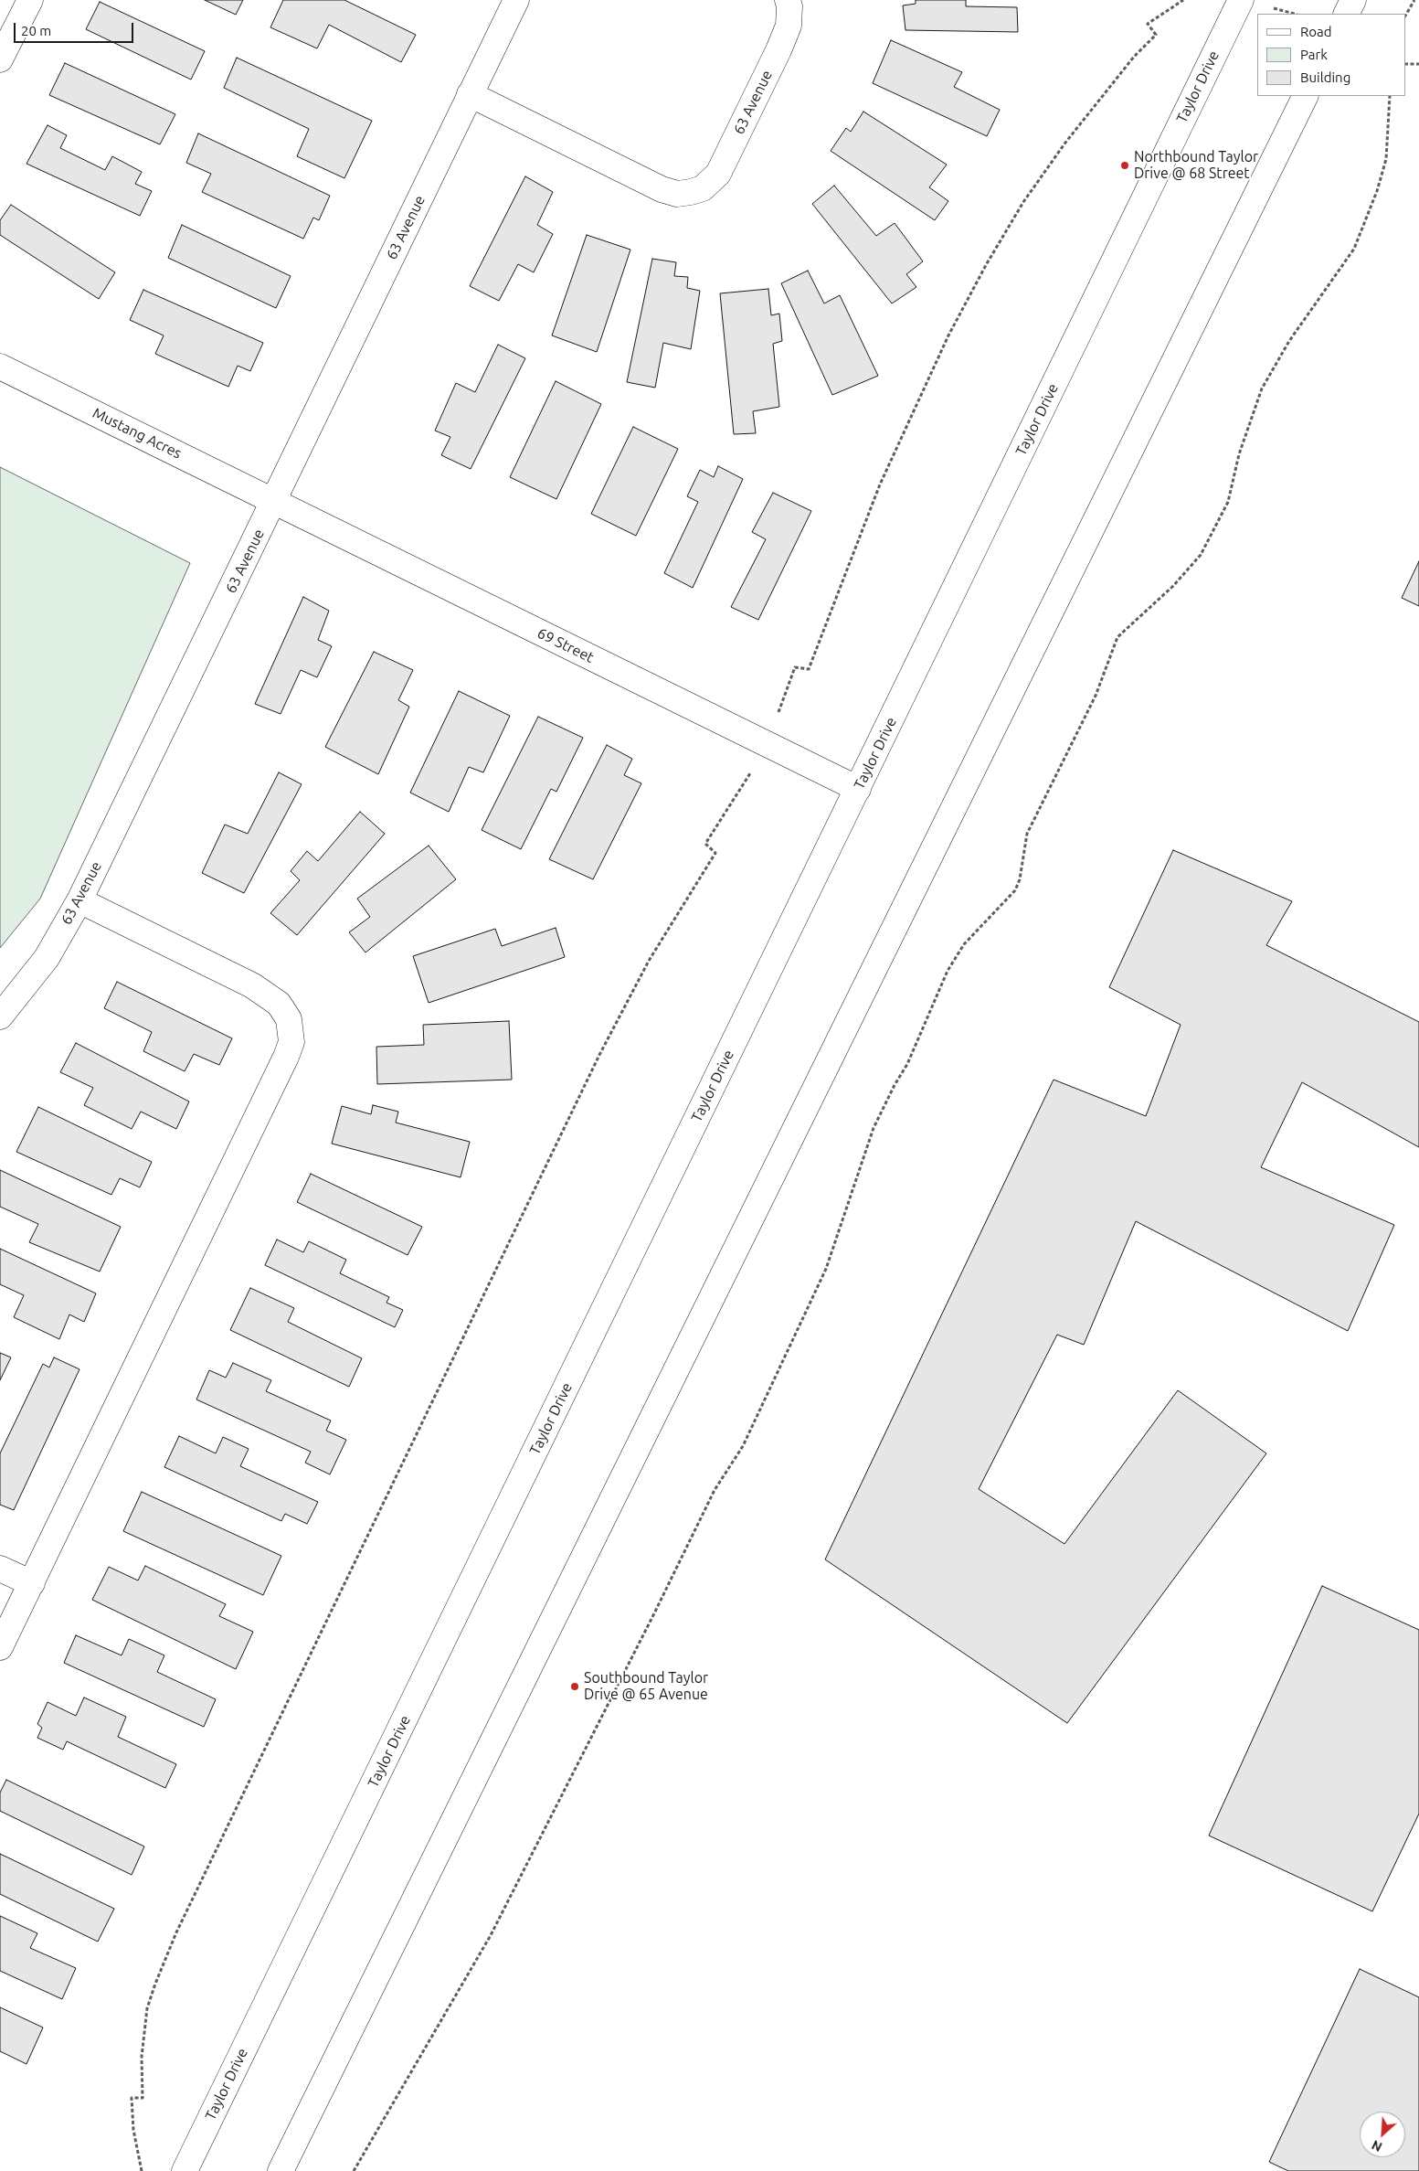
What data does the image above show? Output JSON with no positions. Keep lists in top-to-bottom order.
{
  "streets": {
    "main road": [
      "Taylor Drive",
      "63 Avenue",
      "Mustang Acres",
      "69 Street"
    ]
  },
  "crossings": [
    ["Taylor Drive", "69 Street"],
    ["63 Avenue", "Mustang Acres"],
    ["63 Avenue", "69 Street"],
    ["Mustang Acres", "69 Street"]
  ],
  "places": ["Northbound Taylor Drive @ 68 Street", "Southbound Taylor Drive @ 65 Avenue"],
  "legend": ["Road", "Park", "Building"],
  "scale_bar": "20 m",
  "north": "bottom left"
}
